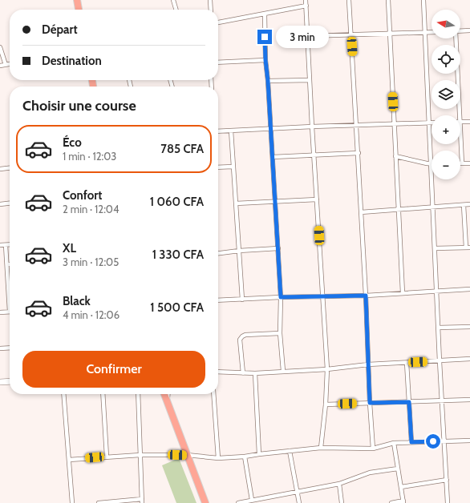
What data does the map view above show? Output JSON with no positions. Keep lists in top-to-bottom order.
{
  "north": "left",
  "page": {
    "map_buttons": ["+", "−"],
    "banner": ["Départ", "Destination"],
    "bubble": "3 min",
    "heading": "Choisir une course",
    "list": [
      {
        "name": "Éco",
        "note": "1 min · 12:03",
        "value": "785 CFA"
      },
      {
        "name": "Confort",
        "note": "2 min · 12:04",
        "value": "1 060 CFA"
      },
      {
        "name": "XL",
        "note": "3 min · 12:05",
        "value": "1 330 CFA"
      },
      {
        "name": "Black",
        "note": "4 min · 12:06",
        "value": "1 500 CFA"
      }
    ],
    "buttons": "Confirmer"
  }
}
